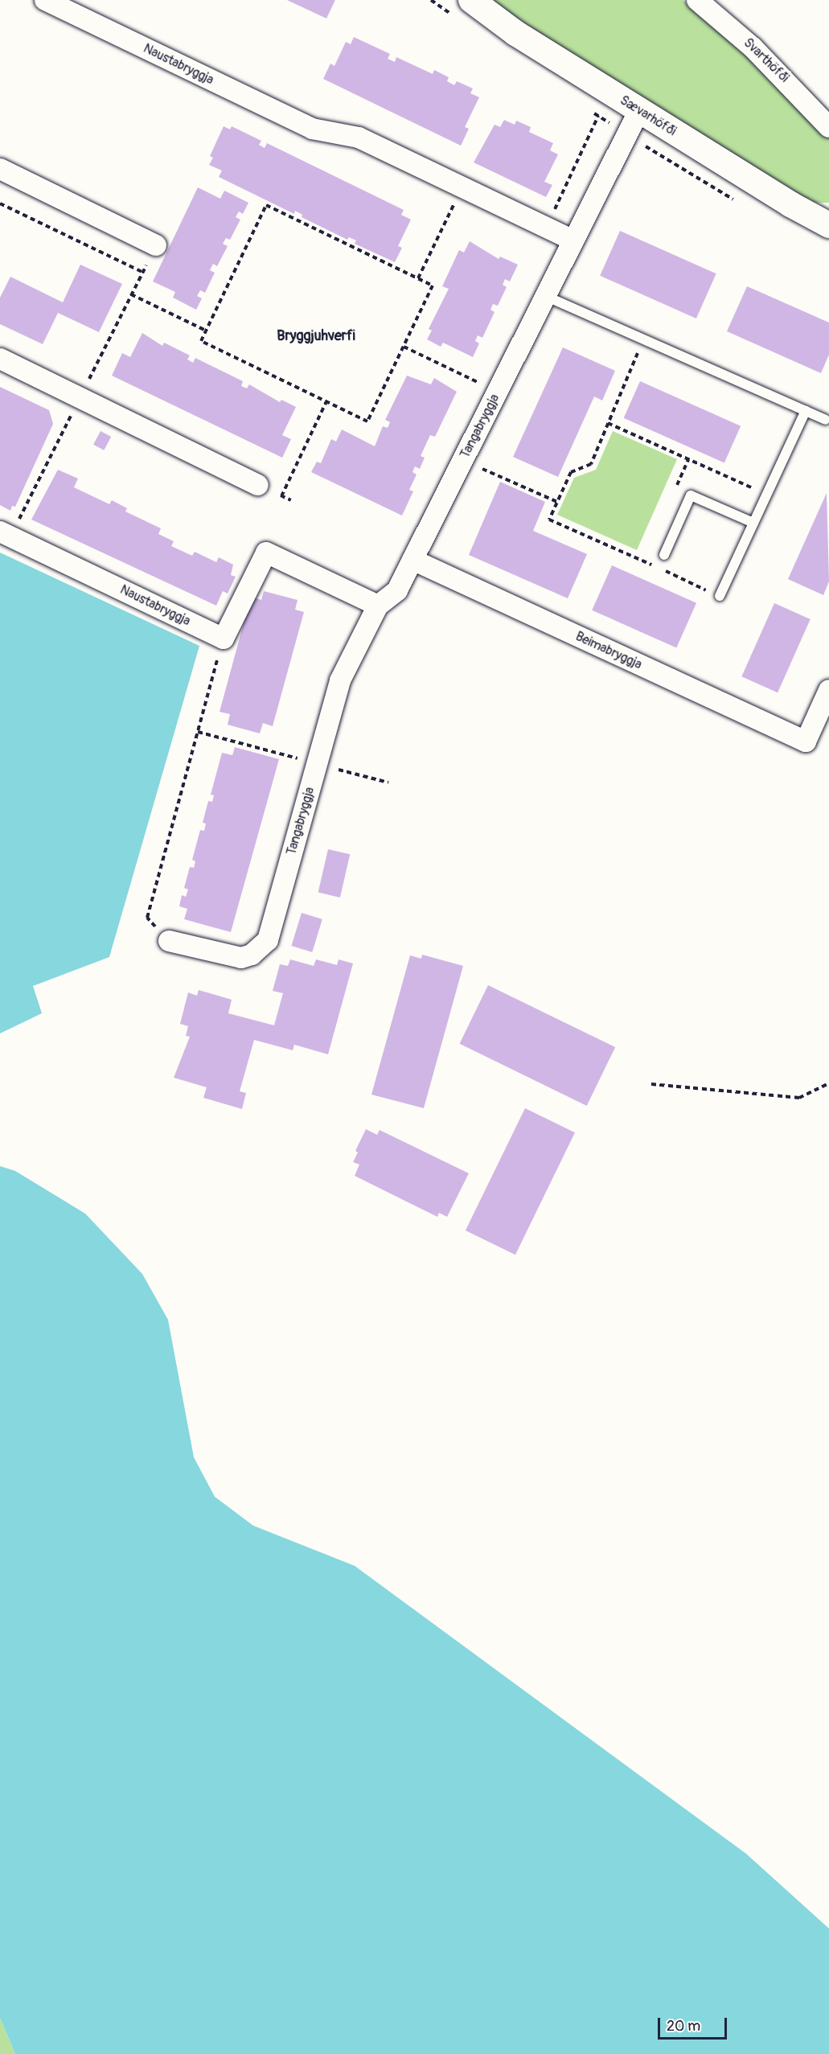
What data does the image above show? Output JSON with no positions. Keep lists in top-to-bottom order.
{
  "streets": {
    "street": [
      "Svarthöfði",
      "Naustabryggja",
      "Sævarhöfði",
      "Tangabryggja",
      "Beimabryggja"
    ]
  },
  "crossings": [
    ["Sævarhöfði", "Tangabryggja"],
    ["Tangabryggja", "Beimabryggja"]
  ],
  "districts": ["Bryggjuhverfi"],
  "scale_bar": "20 m"
}
